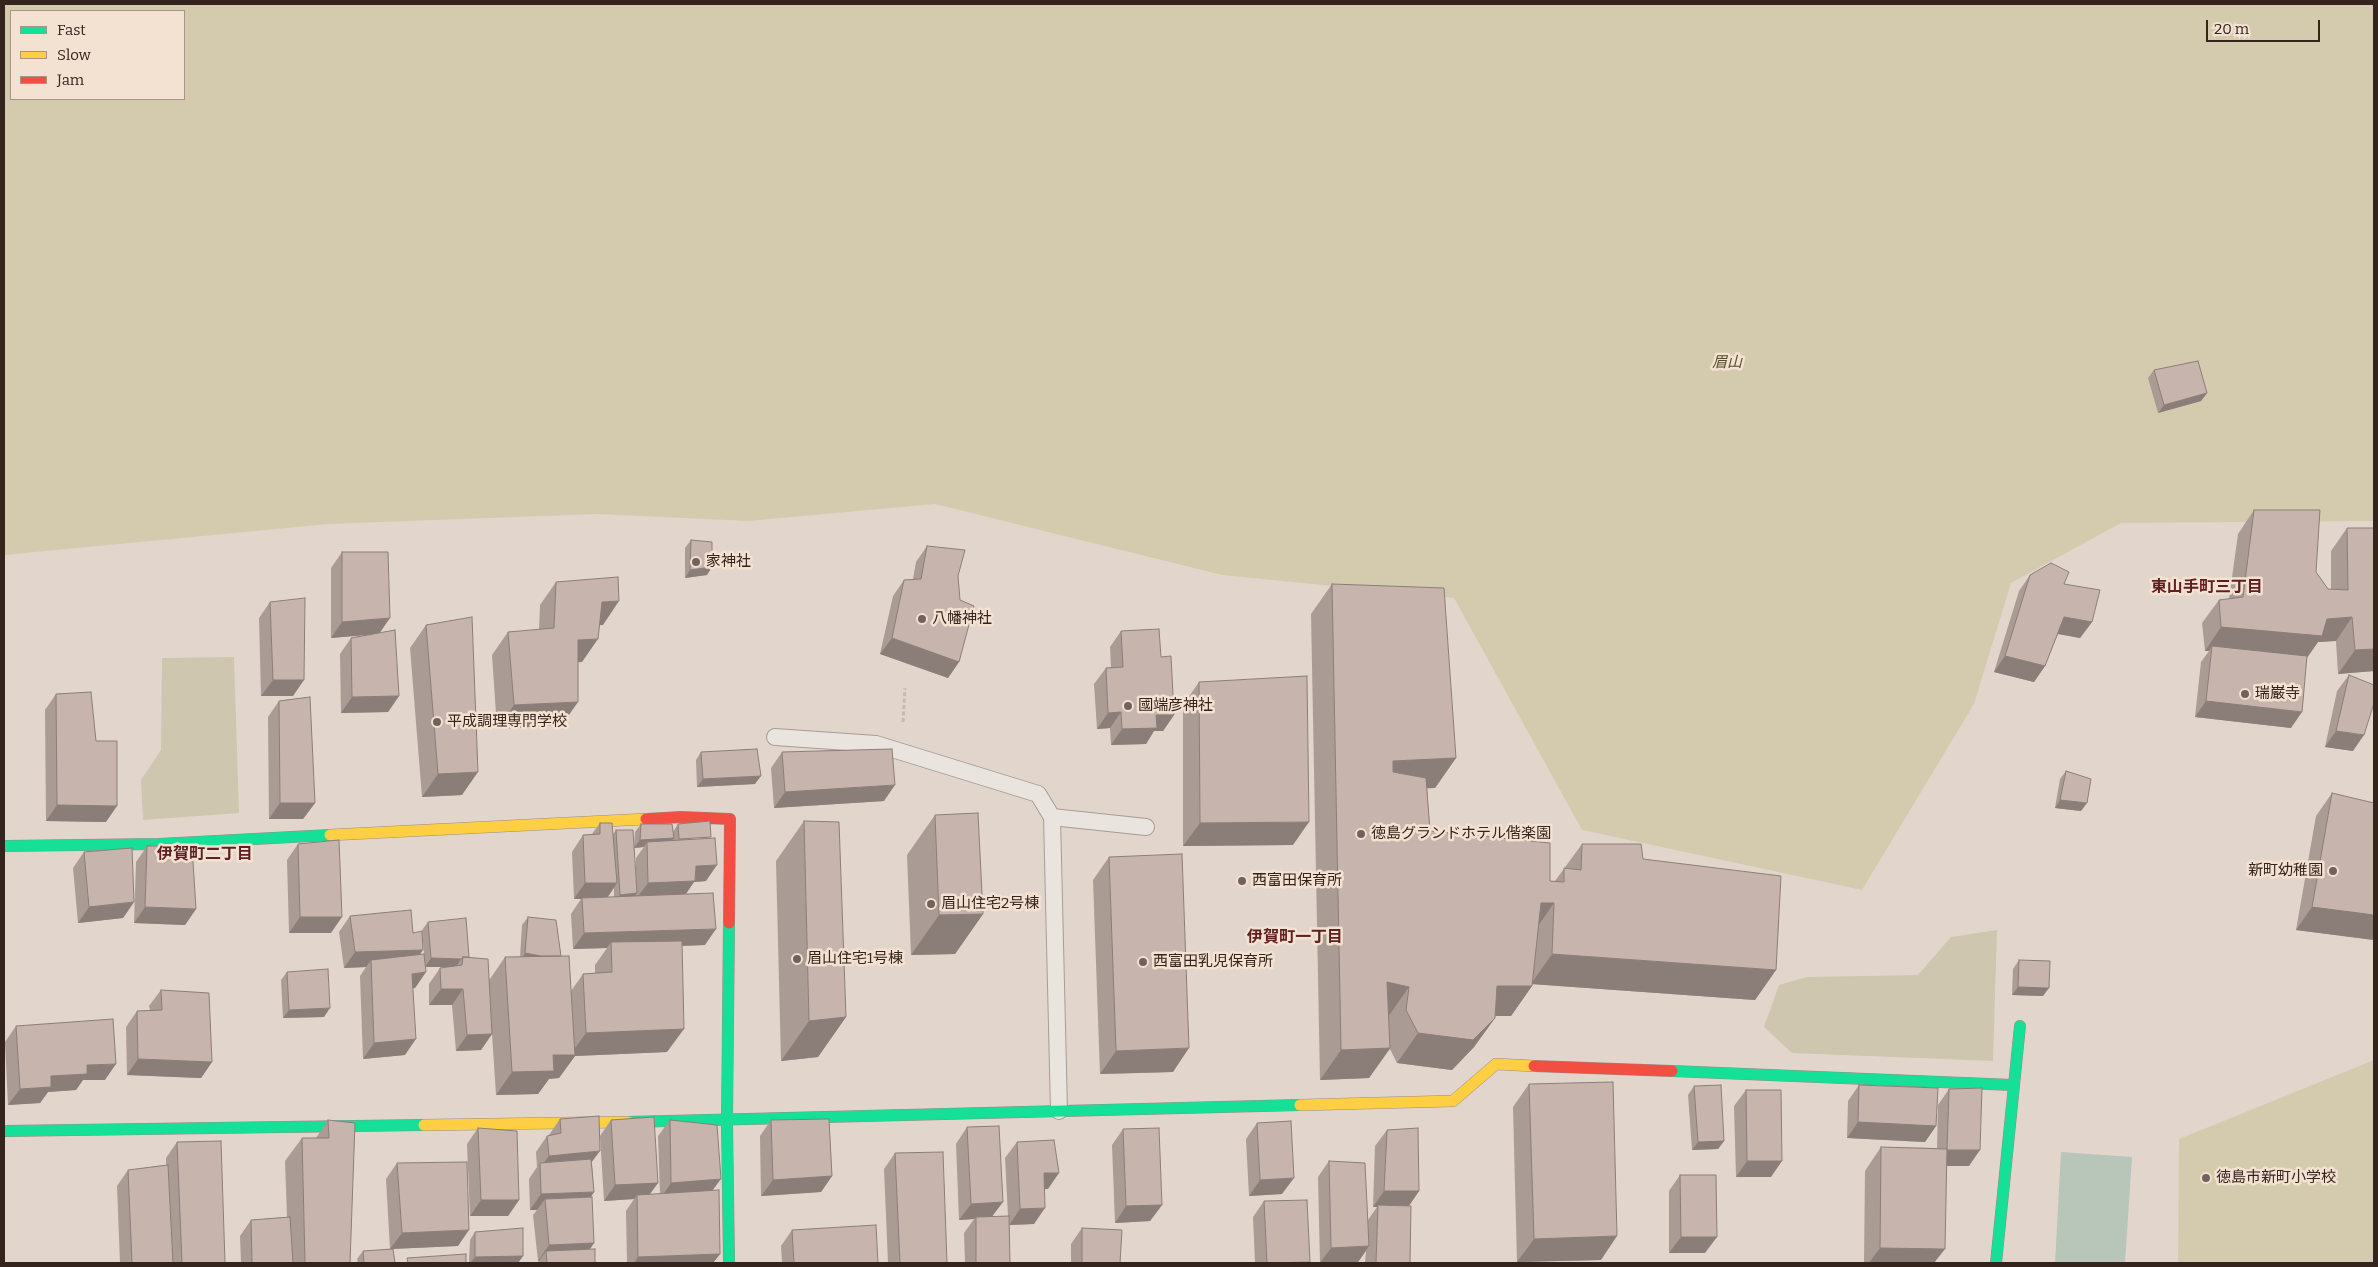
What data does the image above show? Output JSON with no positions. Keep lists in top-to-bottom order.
{
  "districts": ["東山手町三丁目", "伊賀町二丁目", "伊賀町一丁目"],
  "parks": ["眉山"],
  "places": [
    "家神社",
    "八幡神社",
    "瑞巌寺",
    "國端彦神社",
    "平成調理専門学校",
    "徳島グランドホテル偕楽園",
    "新町幼稚園",
    "西富田保育所",
    "眉山住宅2号棟",
    "眉山住宅1号棟",
    "西富田乳児保育所",
    "徳島市新町小学校"
  ],
  "legend": ["Fast", "Slow", "Jam"],
  "scale_bar": "20 m"
}
